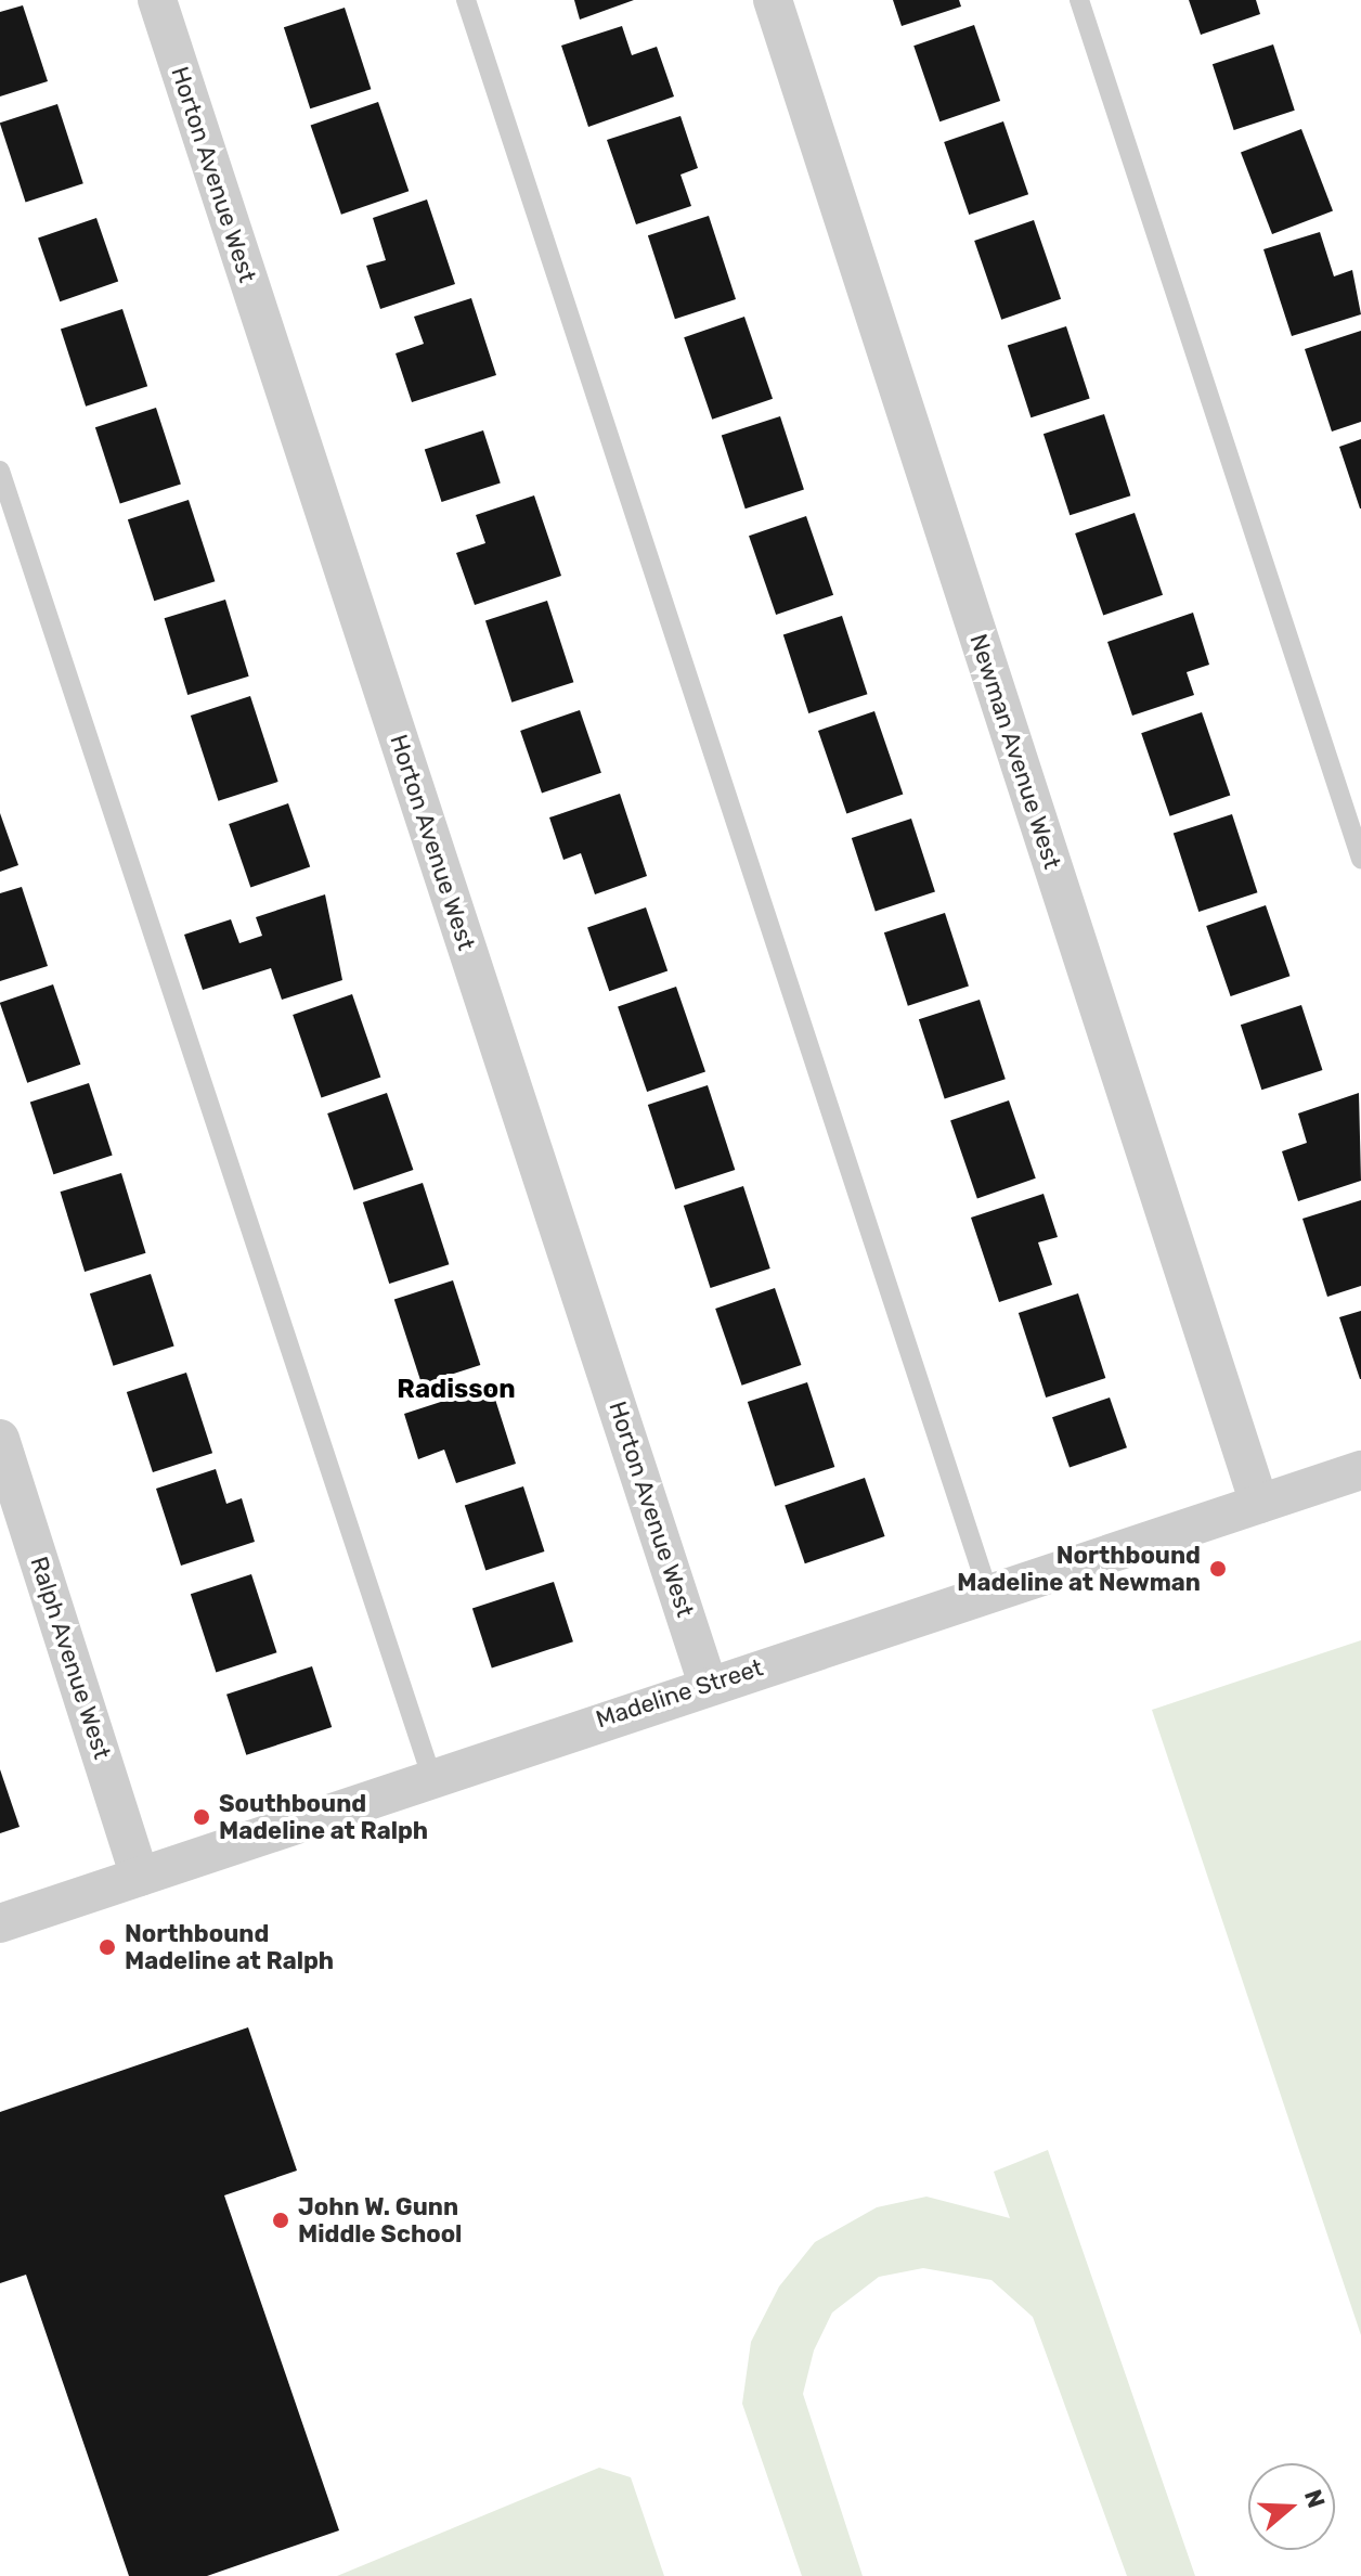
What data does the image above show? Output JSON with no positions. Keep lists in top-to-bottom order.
{
  "streets": {
    "street": [
      "Horton Avenue West",
      "Newman Avenue West",
      "Ralph Avenue West",
      "Madeline Street"
    ]
  },
  "crossings": [
    ["Horton Avenue West", "Madeline Street"],
    ["Newman Avenue West", "Madeline Street"],
    ["Ralph Avenue West", "Madeline Street"]
  ],
  "districts": ["Radisson"],
  "places": [
    "Northbound Madeline at Newman",
    "Southbound Madeline at Ralph",
    "Northbound Madeline at Ralph",
    "John W. Gunn Middle School"
  ],
  "north": "right"
}
